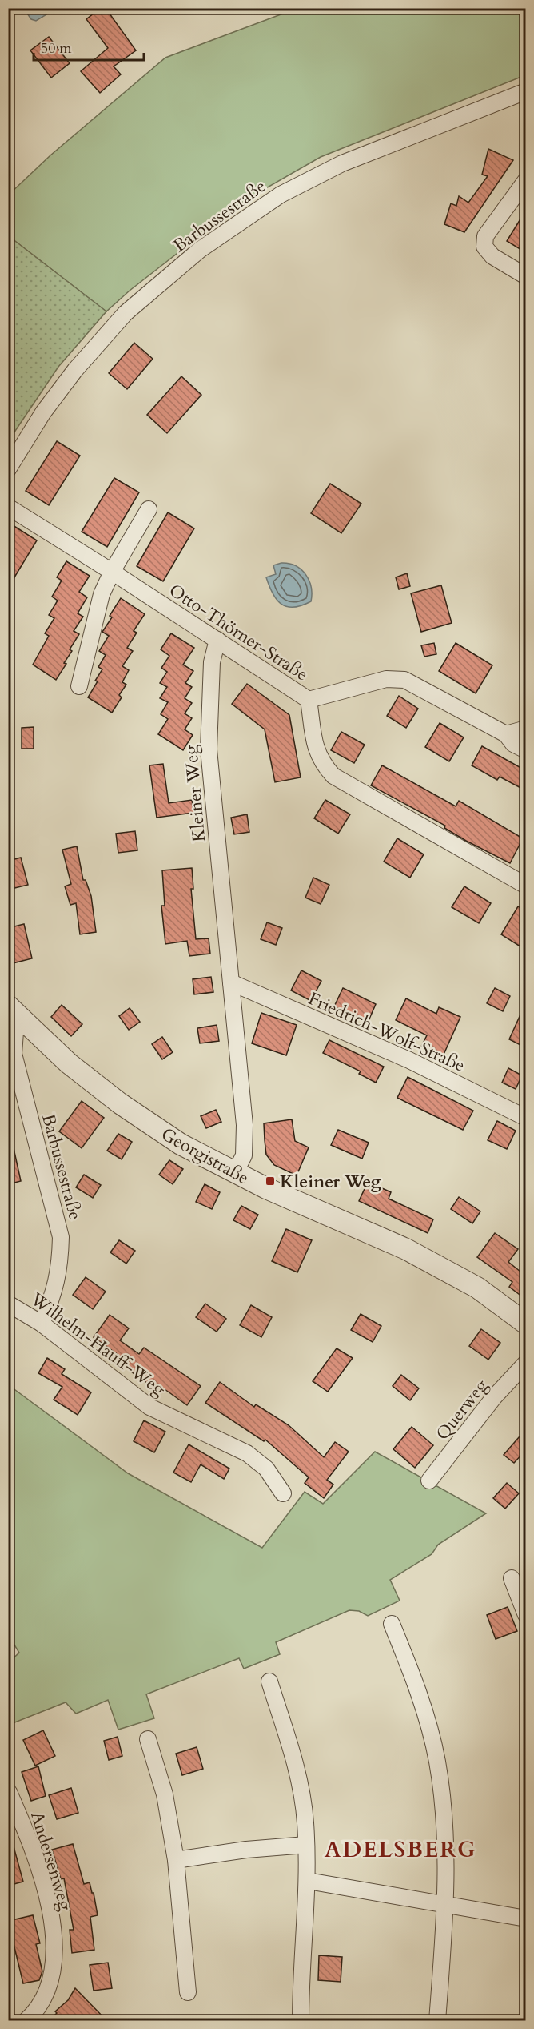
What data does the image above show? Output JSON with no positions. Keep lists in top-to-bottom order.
{
  "streets": {
    "street": [
      "Barbussestraße",
      "Otto-Thörner-Straße",
      "Kleiner Weg",
      "Friedrich-Wolf-Straße",
      "Georgistraße",
      "Wilhelm-Hauff-Weg",
      "Querweg",
      "Andersenweg"
    ]
  },
  "crossings": [
    ["Barbussestraße", "Georgistraße"],
    ["Barbussestraße", "Wilhelm-Hauff-Weg"],
    ["Otto-Thörner-Straße", "Kleiner Weg"],
    ["Kleiner Weg", "Friedrich-Wolf-Straße"],
    ["Kleiner Weg", "Georgistraße"]
  ],
  "districts": ["ADELSBERG"],
  "places": {
    "transit": ["Kleiner Weg"]
  },
  "scale_bar": "50 m"
}
